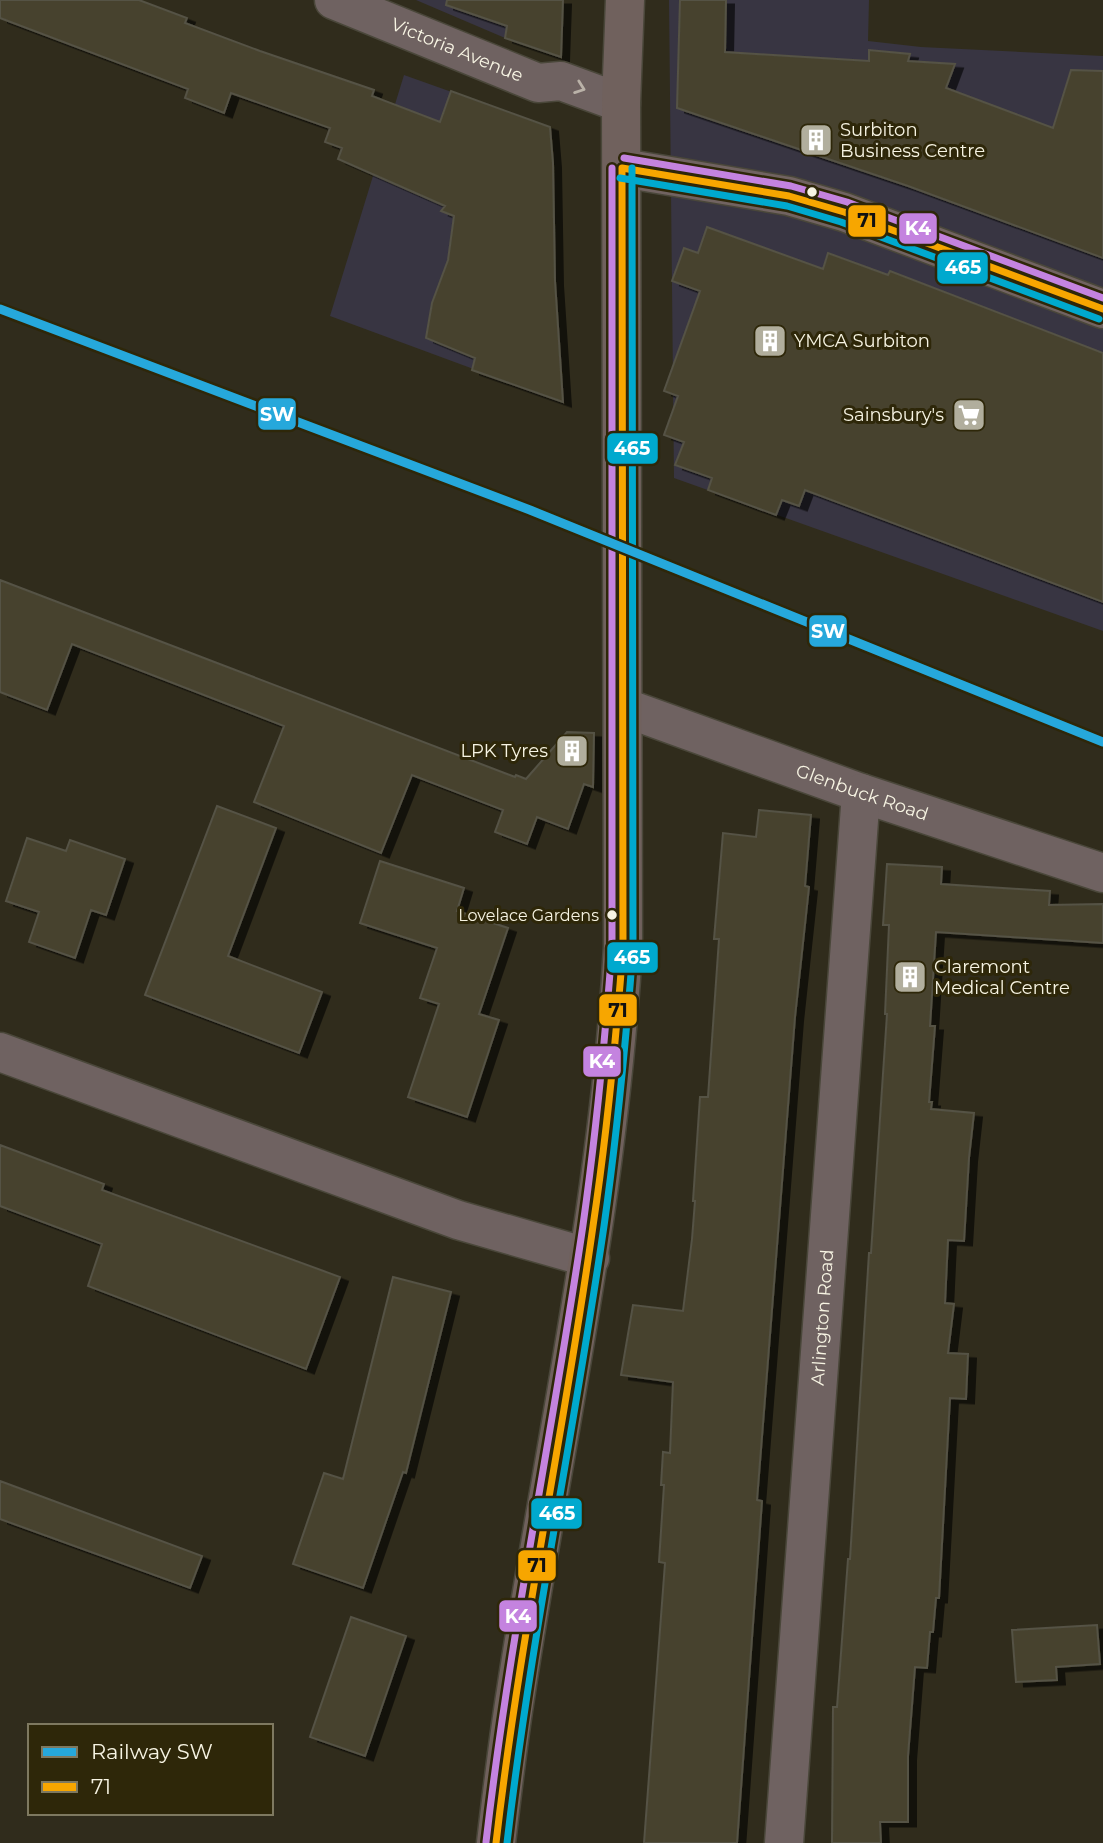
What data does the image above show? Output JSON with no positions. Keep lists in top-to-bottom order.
{
  "streets": {
    "street": ["Victoria Avenue", "Glenbuck Road", "Arlington Road"]
  },
  "crossings": [
    ["Glenbuck Road", "Arlington Road"]
  ],
  "one_way": ["Victoria Avenue"],
  "places": {
    "building": [
      "Surbiton Business Centre",
      "YMCA Surbiton",
      "LPK Tyres",
      "Claremont Medical Centre"
    ],
    "supermarket": ["Sainsbury's"],
    "other": ["Lovelace Gardens"]
  },
  "lines": [
    "transit line K4",
    "transit line 71",
    "transit line 465",
    "rail line SW"
  ],
  "legend": ["Railway SW", "71"]
}
